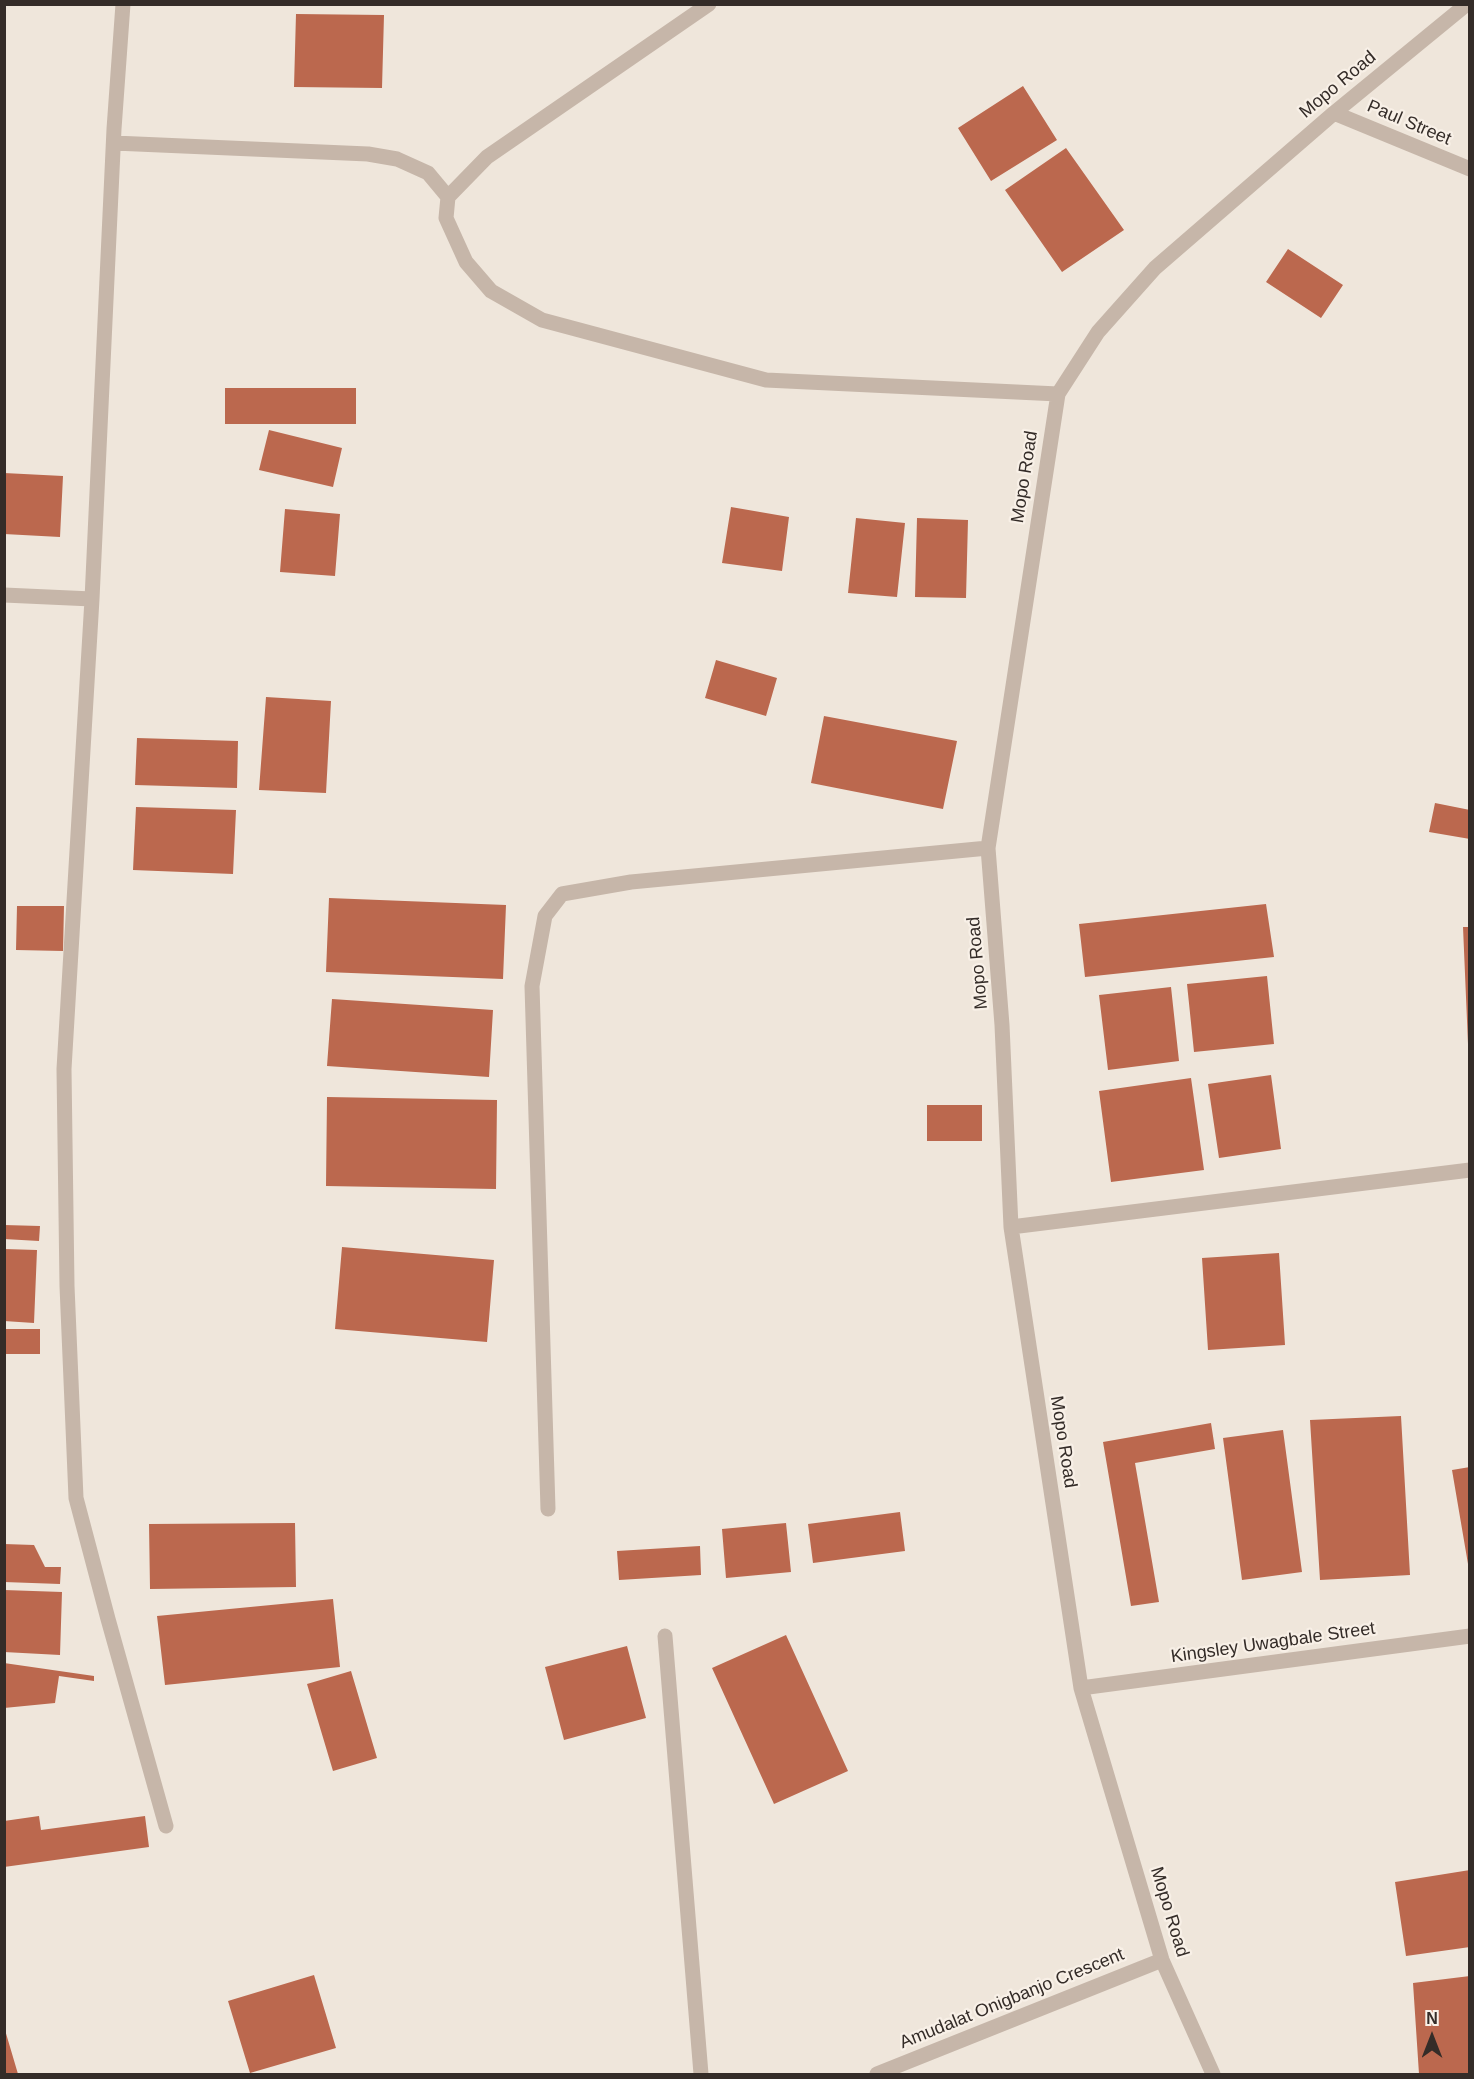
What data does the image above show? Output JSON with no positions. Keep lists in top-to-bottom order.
{
  "streets": {
    "street": [
      "Mopo Road",
      "Paul Street",
      "Kingsley Uwagbale Street",
      "Amudalat Onigbanjo Crescent"
    ]
  },
  "crossings": [
    ["Mopo Road", "Paul Street"],
    ["Mopo Road", "Kingsley Uwagbale Street"],
    ["Mopo Road", "Amudalat Onigbanjo Crescent"]
  ],
  "north": "top"
}
